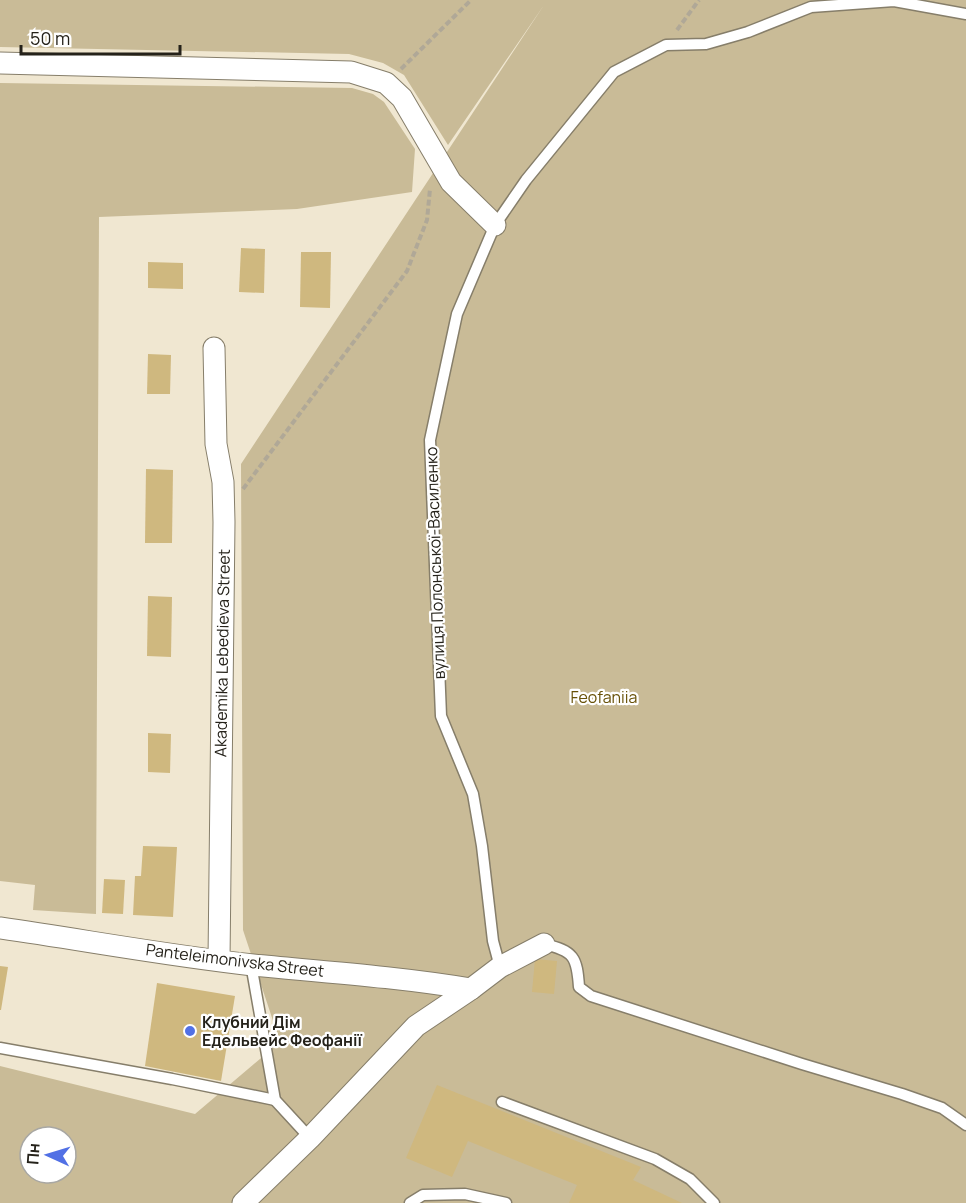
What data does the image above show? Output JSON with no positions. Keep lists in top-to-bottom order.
{
  "streets": {
    "street": ["Akademika Lebedieva Street", "Panteleimonivska Street"],
    "lane": ["вулиця Полонської-Василенко"]
  },
  "crossings": [
    ["Akademika Lebedieva Street", "Panteleimonivska Street"]
  ],
  "parks": ["Feofaniia"],
  "places": ["Клубний Дім Едельвейс Феофанії"],
  "scale_bar": "50 m",
  "north": "left"
}
